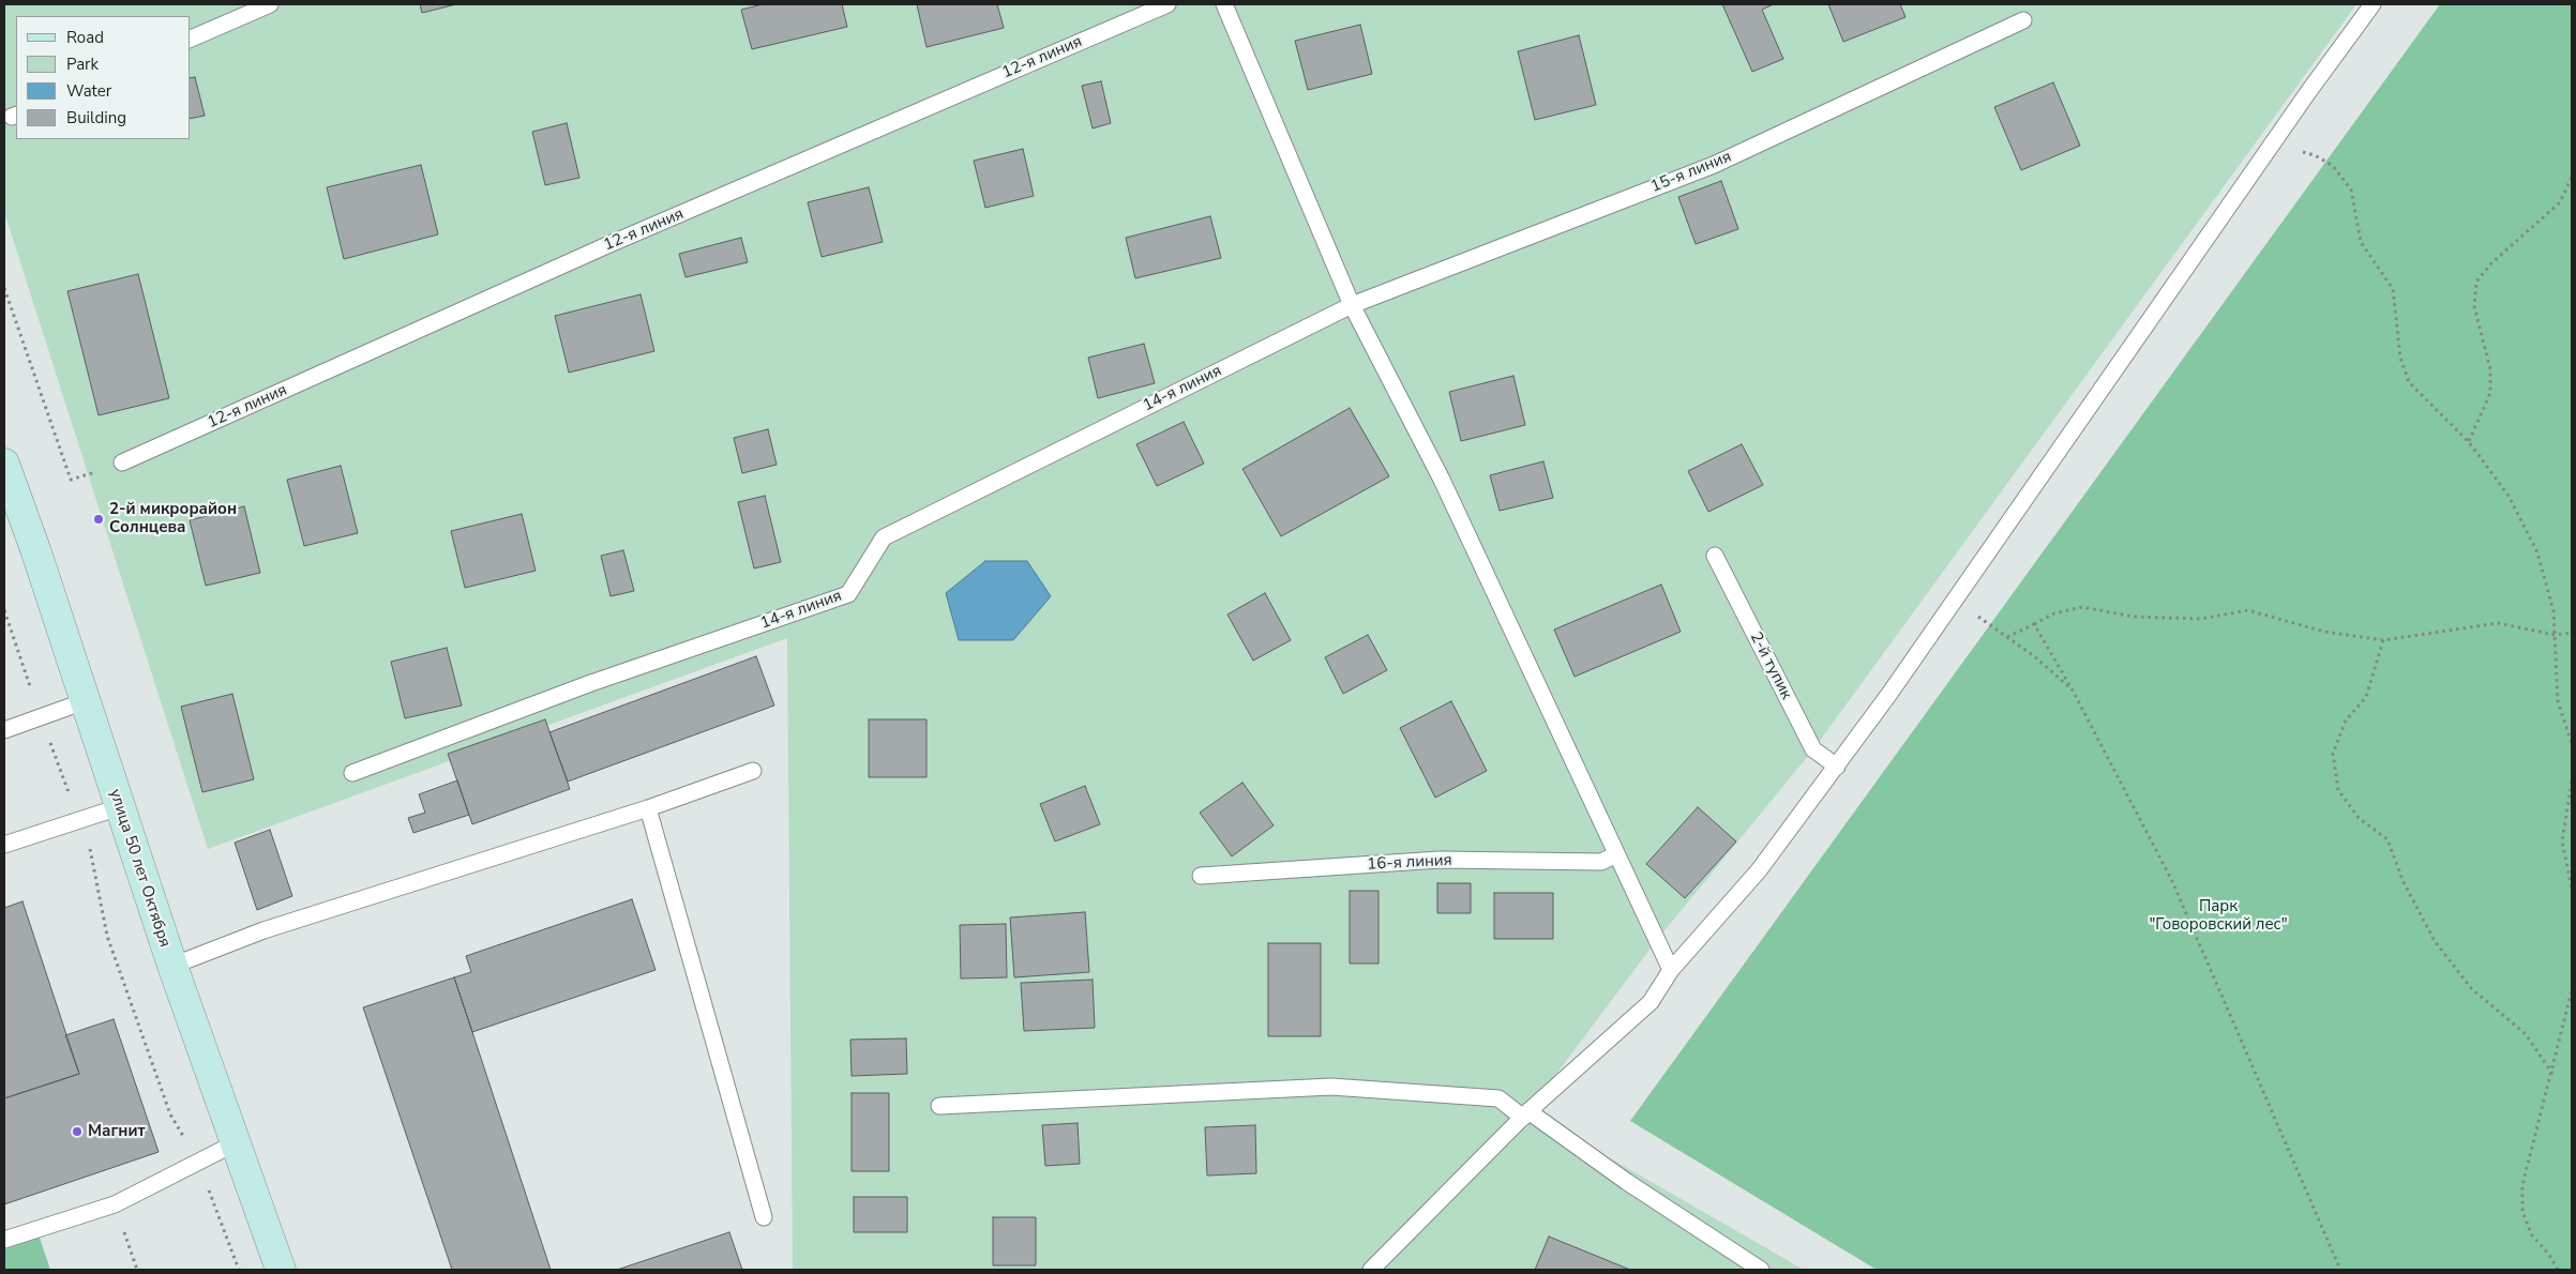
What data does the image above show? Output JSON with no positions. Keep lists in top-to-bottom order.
{
  "streets": {
    "street": ["улица 50 лет Октября"],
    "lane": [
      "12-я линия",
      "15-я линия",
      "14-я линия",
      "2-й тупик",
      "16-я линия"
    ]
  },
  "crossings": [
    ["15-я линия", "14-я линия"]
  ],
  "parks": ["Парк \"Говоровский лес\""],
  "places": ["2-й микрорайон Солнцева", "Магнит"],
  "legend": [
    "Road",
    "Park",
    "Water",
    "Building"
  ]
}
